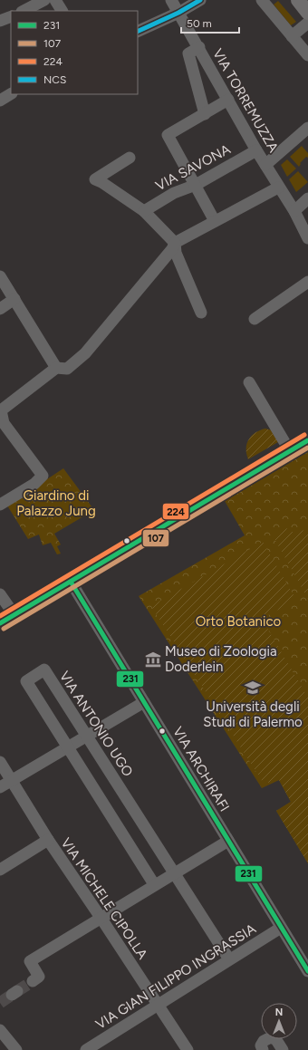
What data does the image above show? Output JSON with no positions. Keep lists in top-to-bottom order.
{
  "streets": {
    "street": [
      "VIA TORREMUZZA",
      "VIA SAVONA",
      "VIA ANTONIO UGO",
      "VIA ARCHIRAFI",
      "VIA MICHELE CIPOLLA",
      "VIA GIAN FILIPPO INGRASSIA"
    ]
  },
  "crossings": [
    ["VIA TORREMUZZA", "VIA SAVONA"],
    ["VIA ANTONIO UGO", "VIA GIAN FILIPPO INGRASSIA"],
    ["VIA ARCHIRAFI", "VIA GIAN FILIPPO INGRASSIA"],
    ["VIA MICHELE CIPOLLA", "VIA GIAN FILIPPO INGRASSIA"]
  ],
  "parks": ["Giardino di Palazzo Jung", "Orto Botanico"],
  "places": {
    "museum": ["Museo di Zoologia Doderlein"],
    "school or university": ["Università degli Studi di Palermo"]
  },
  "lines": [
    "transit line NCS",
    "transit line 224",
    "transit line 231",
    "transit line 107"
  ],
  "legend": [
    "231",
    "107",
    "224",
    "NCS"
  ],
  "scale_bar": "50 m",
  "north": "top"
}
